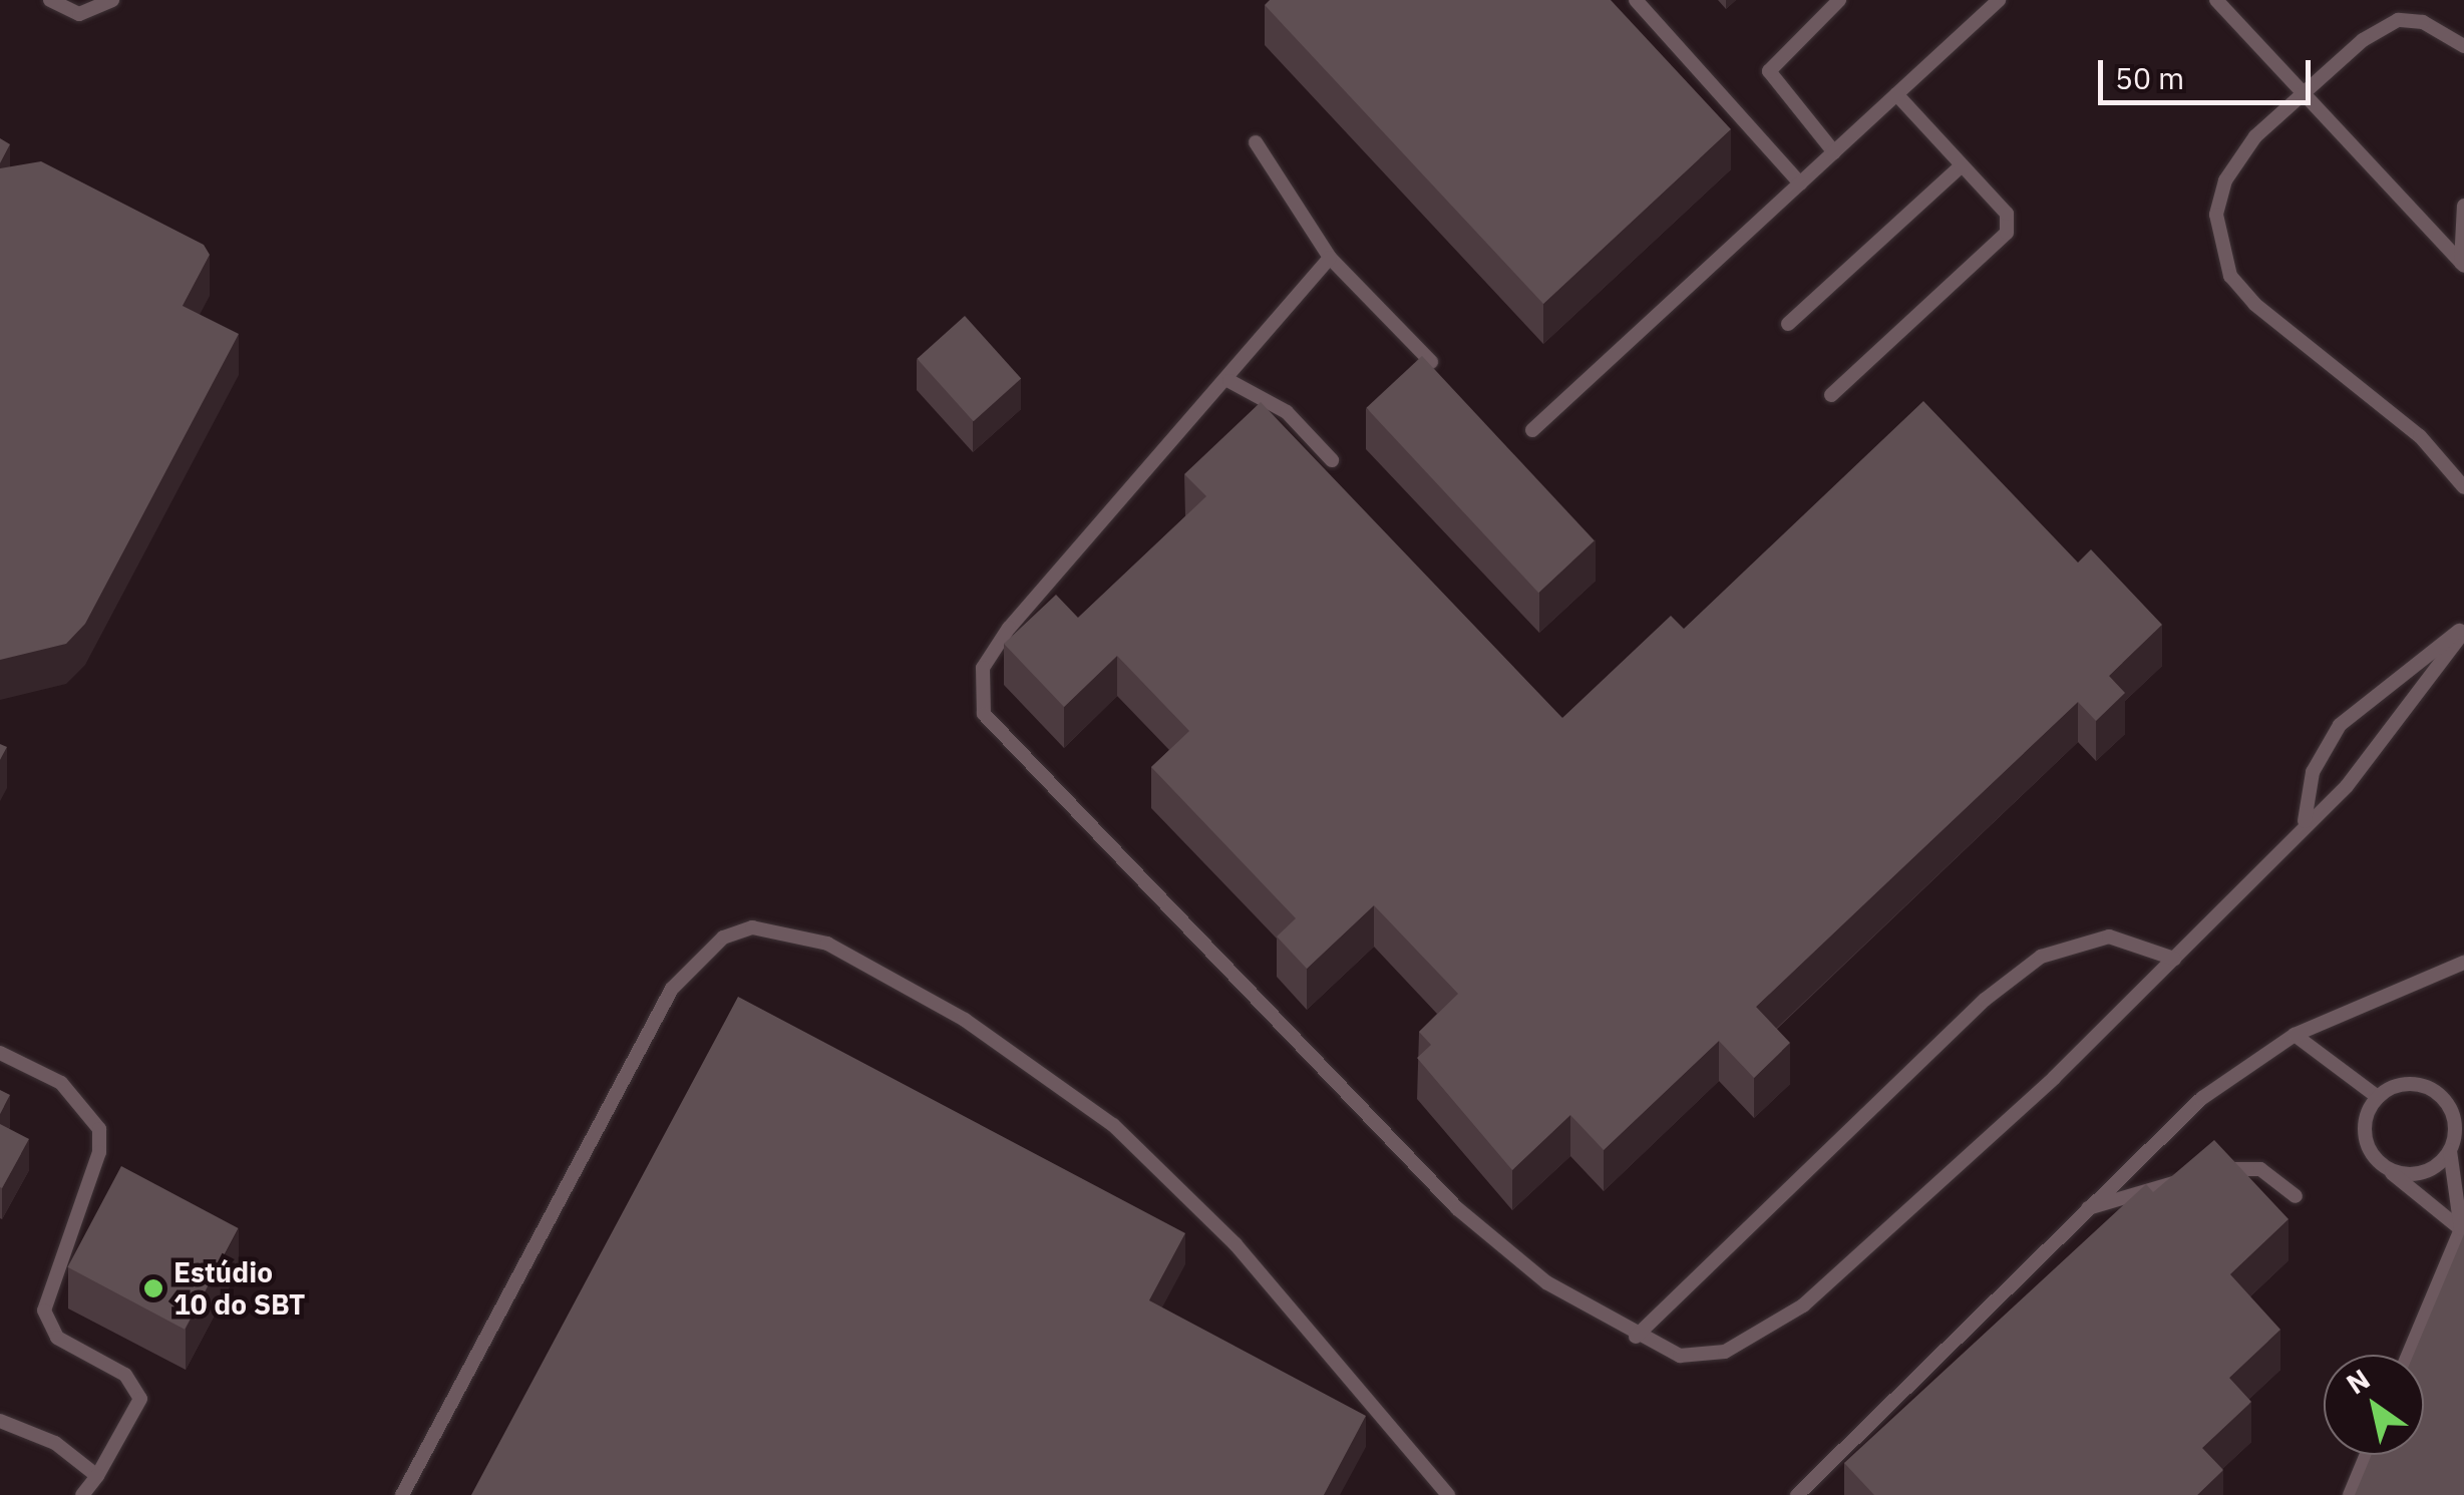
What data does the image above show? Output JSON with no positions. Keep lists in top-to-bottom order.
{
  "places": ["Estúdio 10 do SBT"],
  "scale_bar": "50 m",
  "north": "top left"
}
